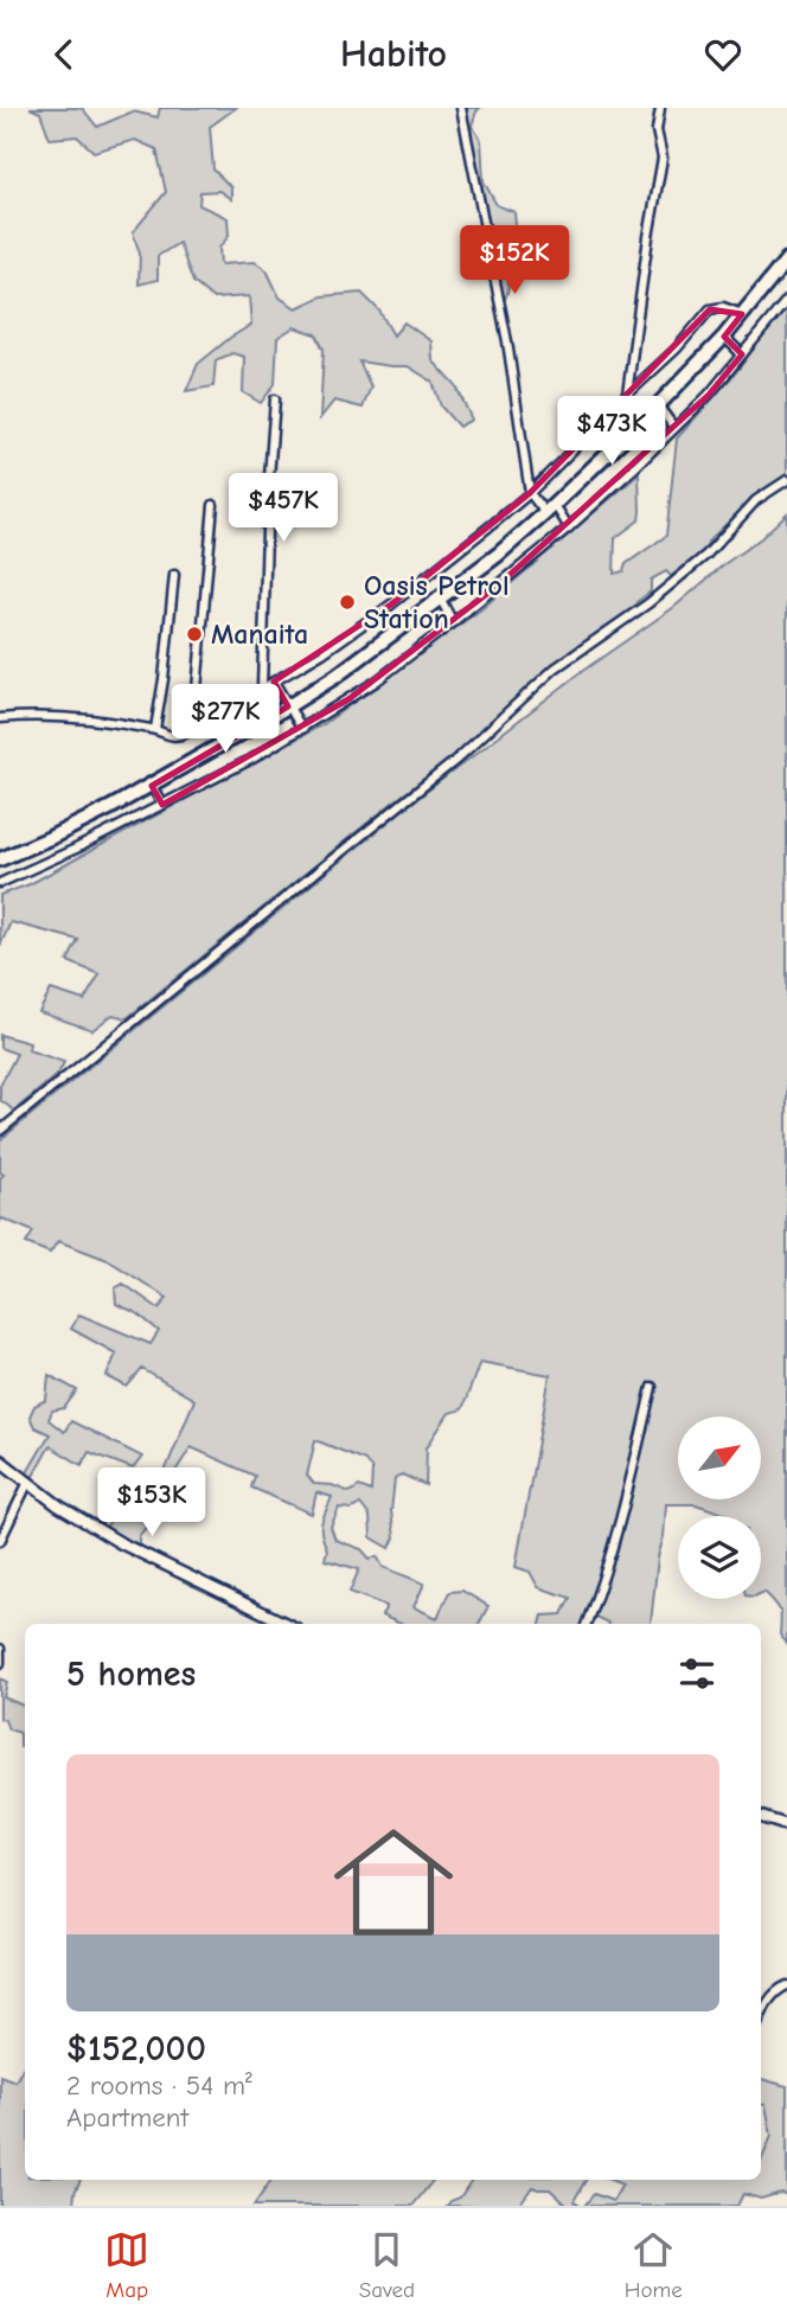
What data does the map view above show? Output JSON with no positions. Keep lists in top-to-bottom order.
{
  "places": ["Oasis Petrol Station", "Manaita"],
  "north": "top right",
  "page": {
    "header": "Habito",
    "price": [
      "$152K",
      "$473K",
      "$457K",
      "$277K",
      "$153K"
    ],
    "heading": "5 homes",
    "list": [
      {
        "name": "$152,000",
        "note": "2 rooms · 54 m² · Apartment"
      }
    ],
    "tabs": ["Map", "Saved", "Home"]
  }
}
